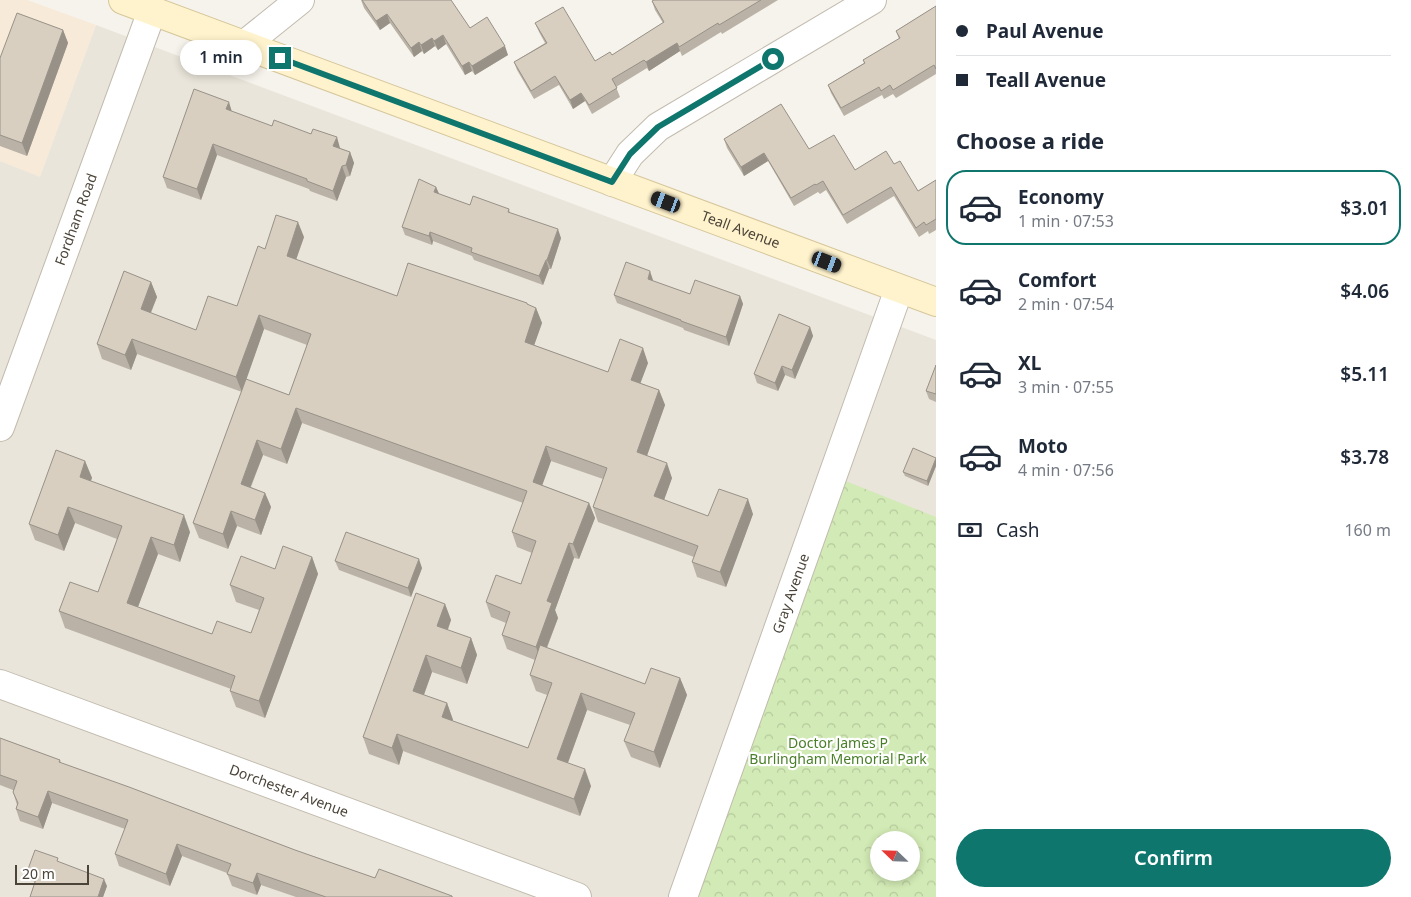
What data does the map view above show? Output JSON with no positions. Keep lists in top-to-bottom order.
{
  "streets": {
    "street": [
      "Fordham Road",
      "Teall Avenue",
      "Gray Avenue",
      "Dorchester Avenue"
    ]
  },
  "crossings": [
    ["Fordham Road", "Teall Avenue"],
    ["Teall Avenue", "Gray Avenue"]
  ],
  "parks": ["Doctor James P Burlingham Memorial Park"],
  "scale_bar": "20 m",
  "north": "top left",
  "page": {
    "banner": ["Paul Avenue", "Teall Avenue"],
    "bubble": "1 min",
    "heading": "Choose a ride",
    "list": [
      {
        "name": "Economy",
        "note": "1 min · 07:53",
        "value": "$3.01"
      },
      {
        "name": "Comfort",
        "note": "2 min · 07:54",
        "value": "$4.06"
      },
      {
        "name": "XL",
        "note": "3 min · 07:55",
        "value": "$5.11"
      },
      {
        "name": "Moto",
        "note": "4 min · 07:56",
        "value": "$3.78"
      }
    ],
    "pay": ["Cash", "160 m"],
    "buttons": "Confirm",
    "scale": "20 m"
  }
}
